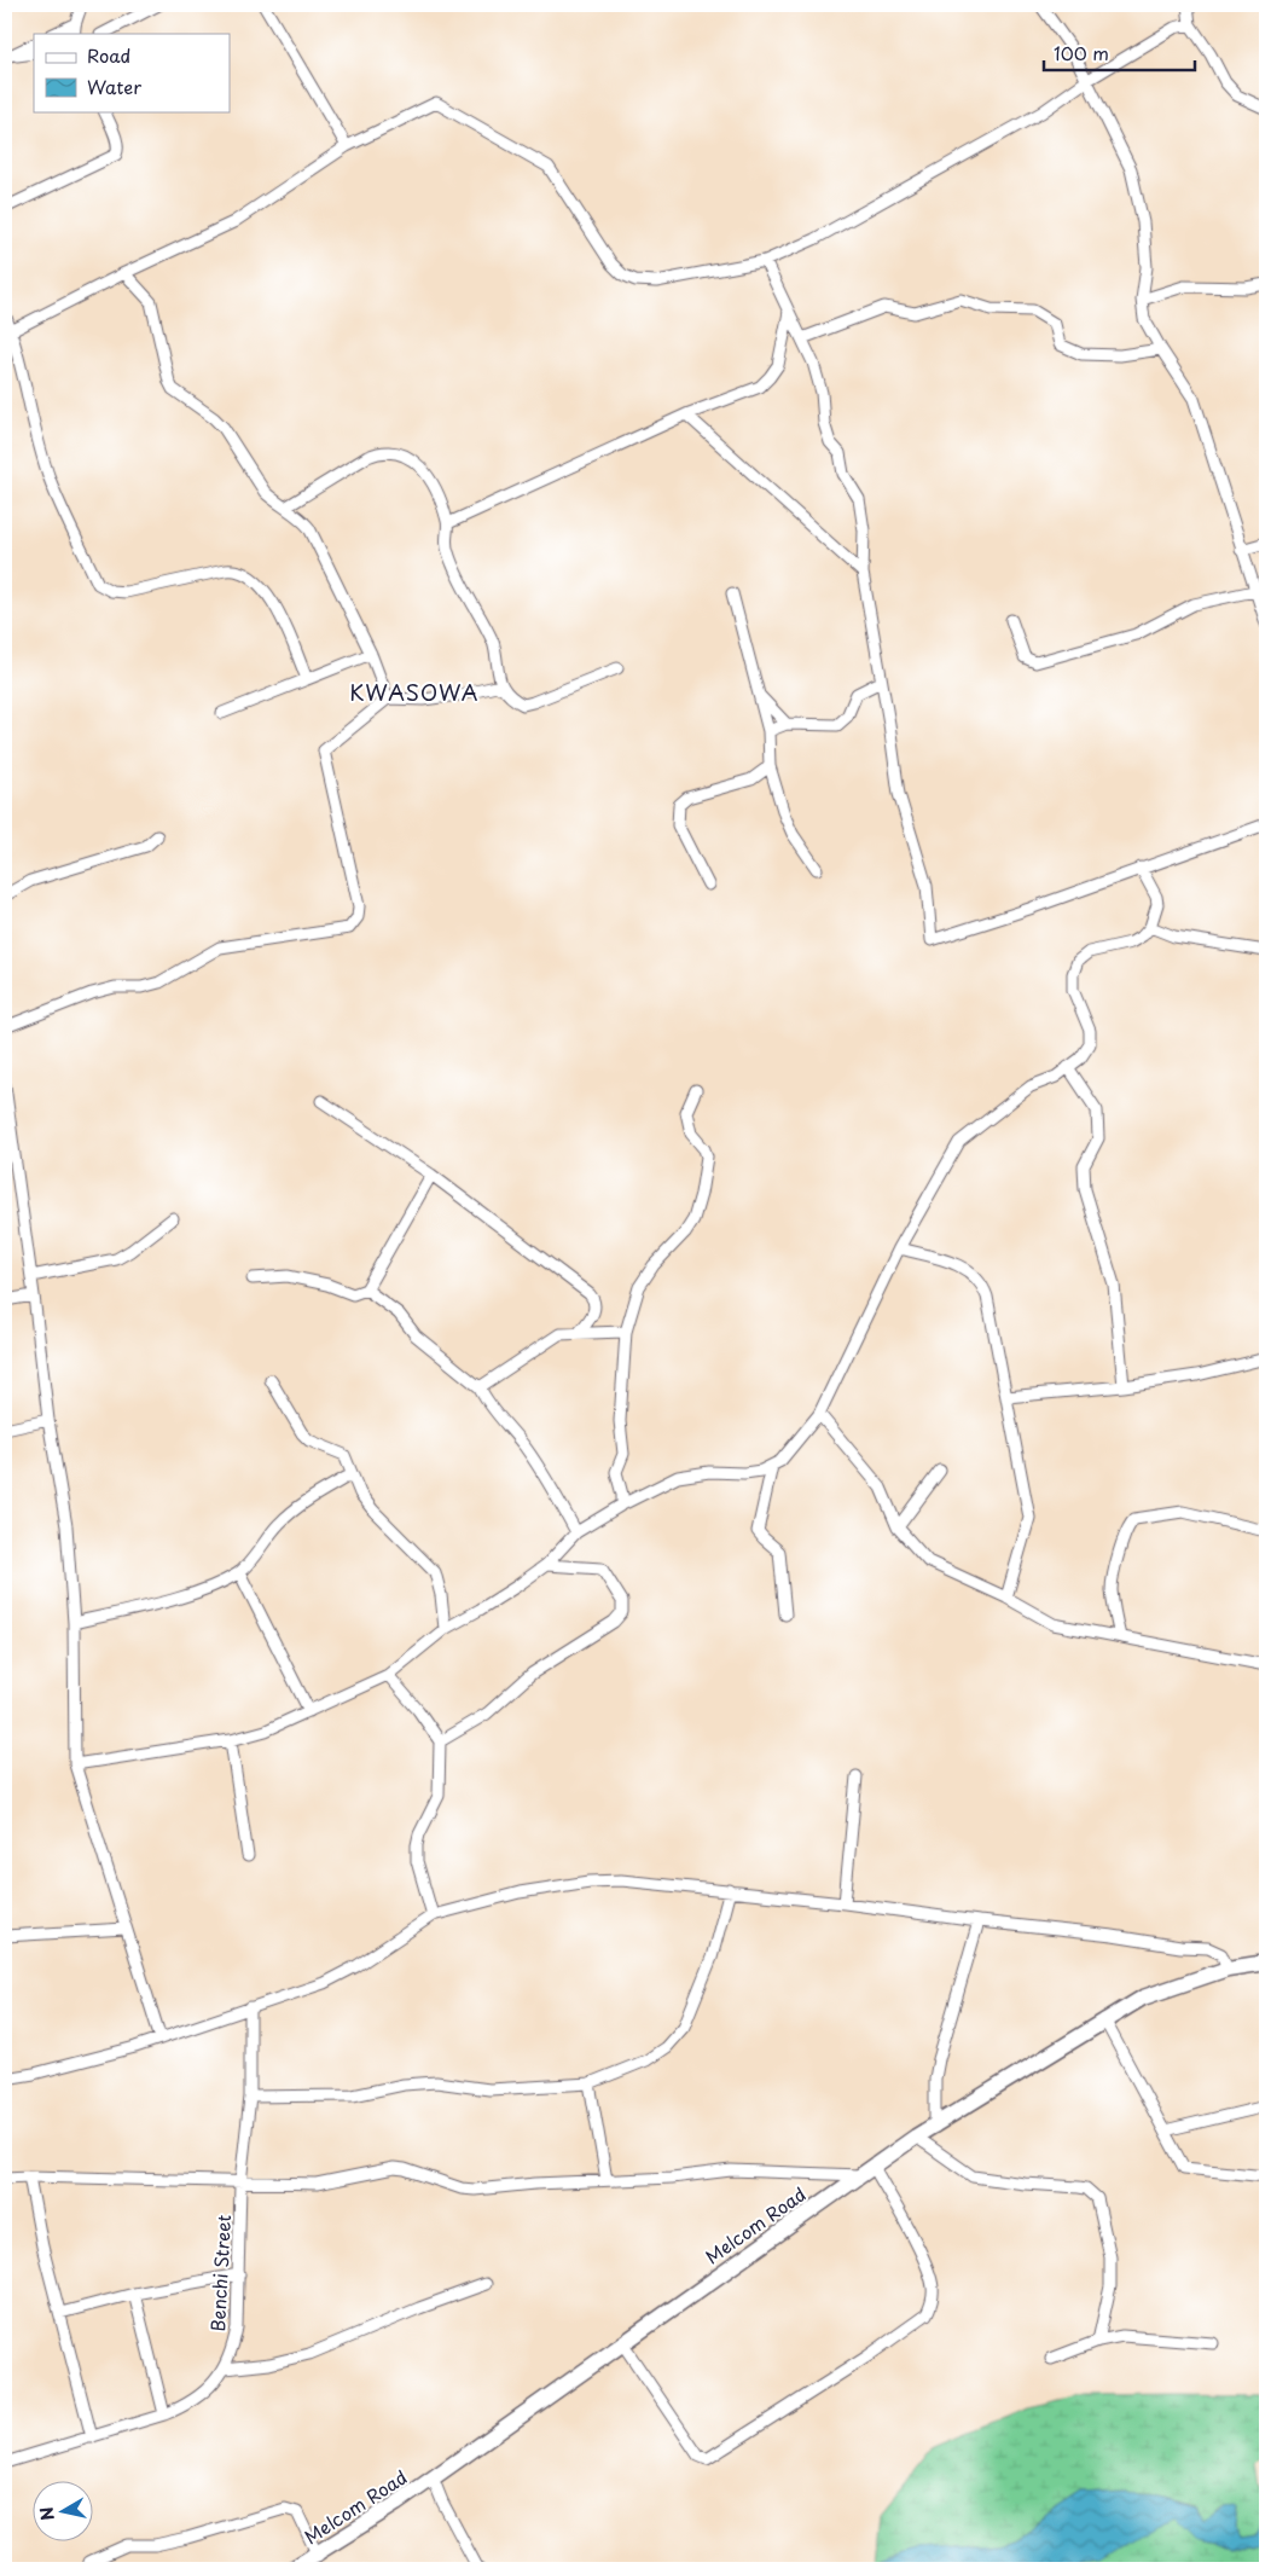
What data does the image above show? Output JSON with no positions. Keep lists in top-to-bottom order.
{
  "streets": {
    "main road": ["Melcom Road"],
    "street": ["Benchi Street"]
  },
  "districts": ["KWASOWA"],
  "legend": ["Road", "Water"],
  "scale_bar": "100 m",
  "north": "left"
}
